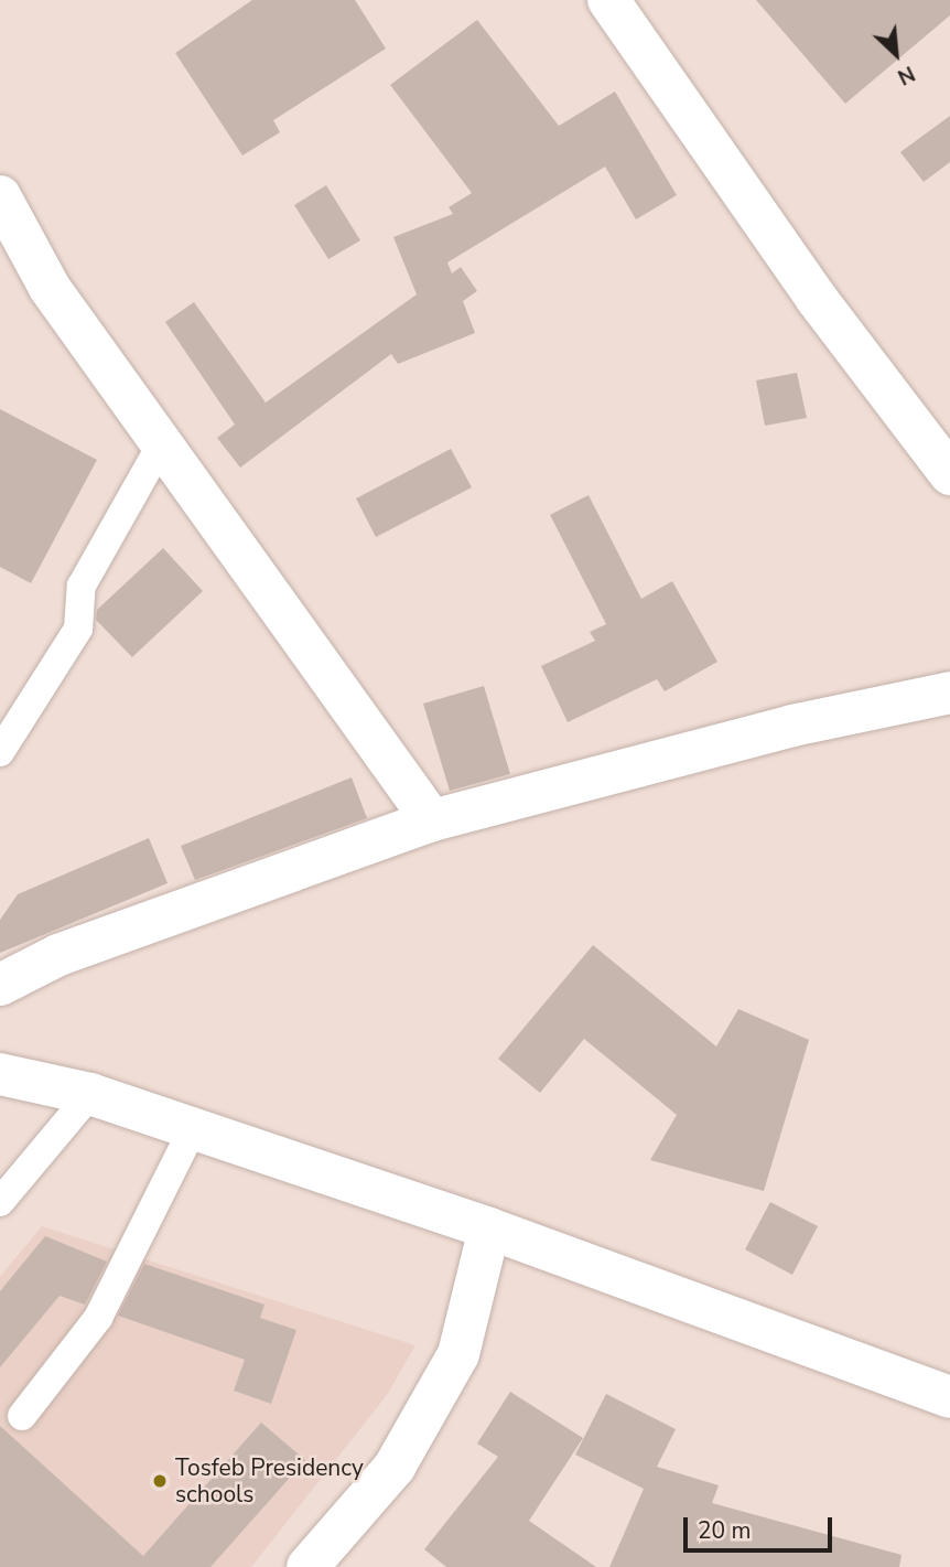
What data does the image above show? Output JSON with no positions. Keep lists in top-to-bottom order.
{
  "places": ["Tosfeb Presidency schools"],
  "scale_bar": "20 m",
  "north": "bottom right"
}
